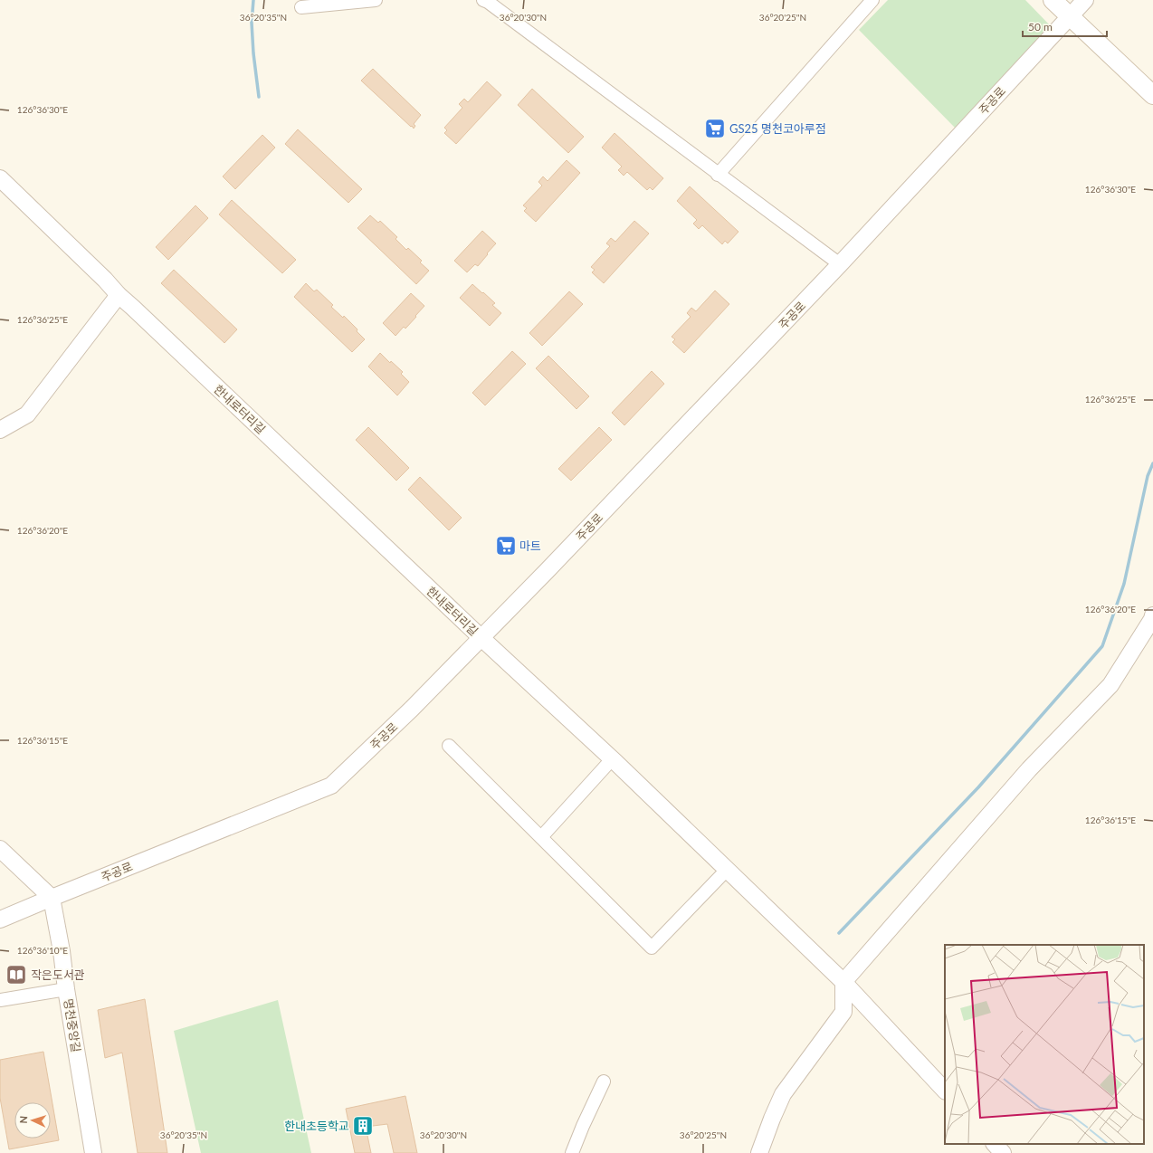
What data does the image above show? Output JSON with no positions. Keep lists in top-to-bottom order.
{
  "streets": {
    "street": ["주공로", "한내로터리길", "명천중앙길"]
  },
  "crossings": [
    ["주공로", "한내로터리길"],
    ["주공로", "명천중앙길"]
  ],
  "places": {
    "supermarket": ["GS25 명천코아루점", "마트"],
    "library": ["작은도서관"],
    "building": ["한내초등학교"]
  },
  "scale_bar": "50 m",
  "north": "left",
  "coordinates": [
    "36°20'35\"N",
    "36°20'30\"N",
    "36°20'25\"N",
    "126°36'30\"E",
    "126°36'25\"E",
    "126°36'20\"E",
    "126°36'15\"E",
    "126°36'10\"E"
  ]
}
